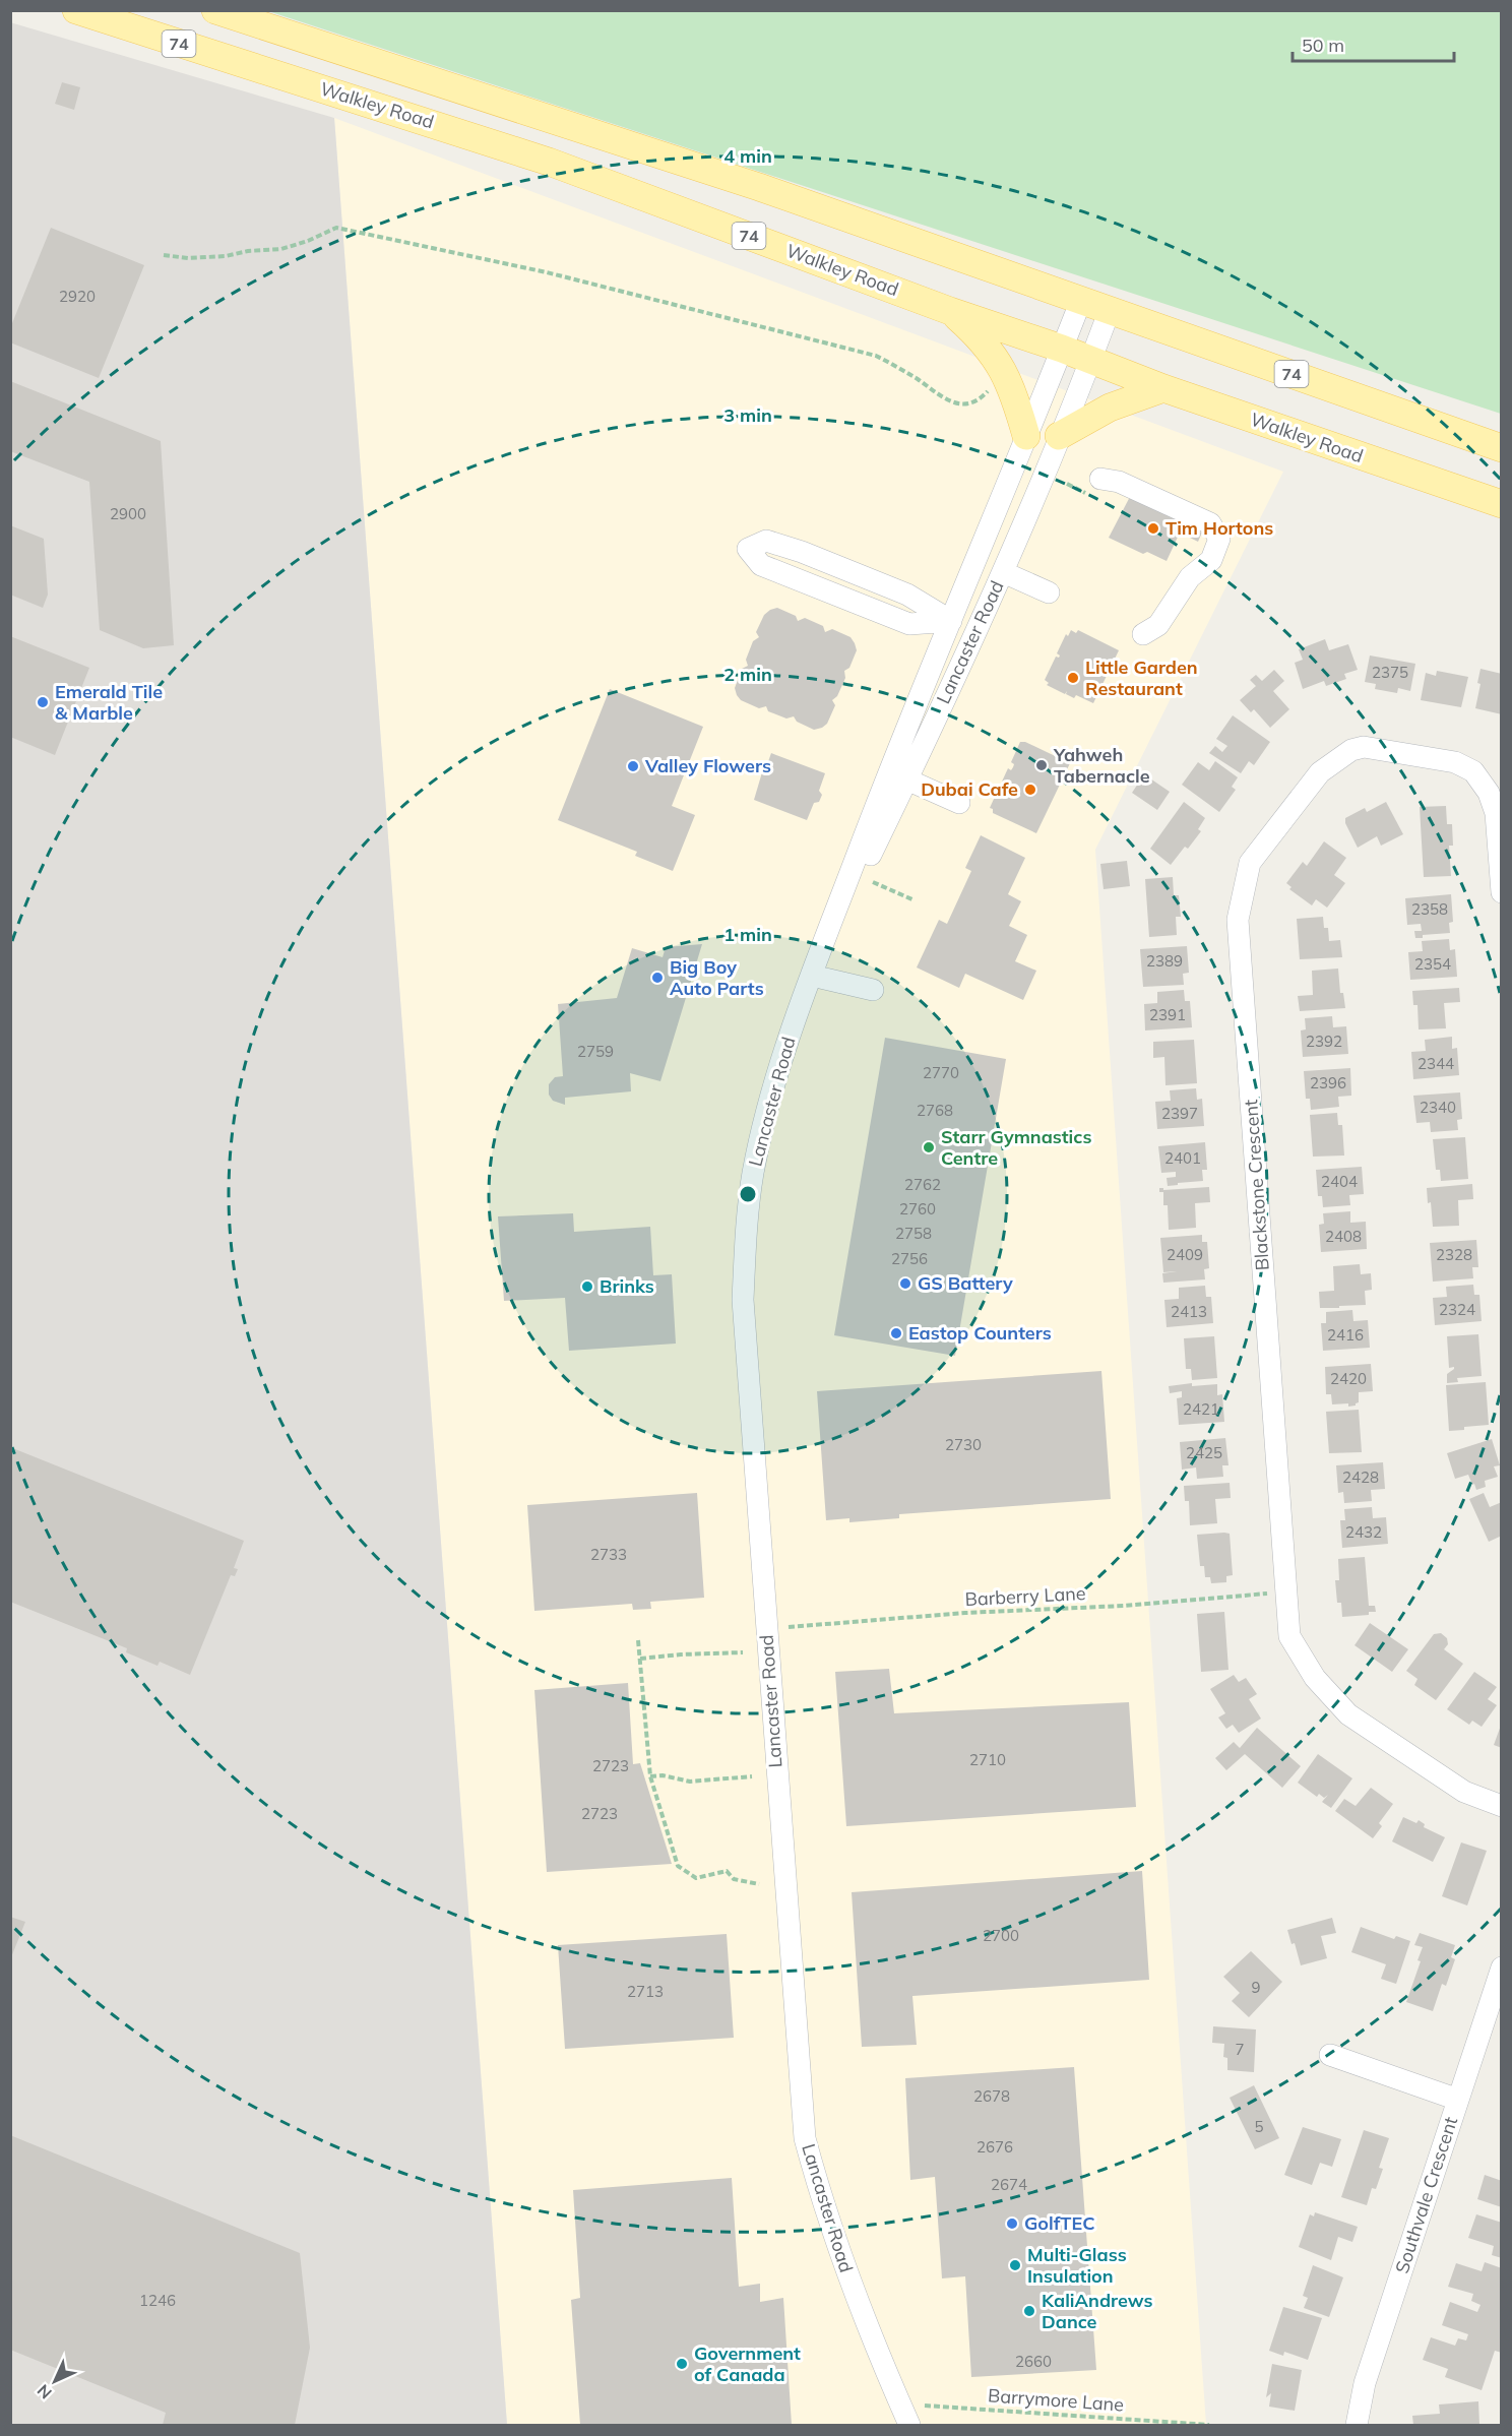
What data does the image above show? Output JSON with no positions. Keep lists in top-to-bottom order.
{
  "streets": {
    "main road": ["74", "Walkley Road"],
    "street": ["Lancaster Road", "Blackstone Crescent", "Southvale Crescent"],
    "path": ["Barberry Lane", "Barrymore Lane"]
  },
  "crossings": [
    ["74", "Lancaster Road"],
    ["Walkley Road", "Lancaster Road"],
    ["Lancaster Road", "Barberry Lane"],
    ["Lancaster Road", "Barrymore Lane"],
    ["Blackstone Crescent", "Barberry Lane"]
  ],
  "places": [
    "Tim Hortons",
    "Little Garden Restaurant",
    "Emerald Tile & Marble",
    "Yahweh Tabernacle",
    "Valley Flowers",
    "Dubai Cafe",
    "Big Boy Auto Parts",
    "Starr Gymnastics Centre",
    "GS Battery",
    "Brinks",
    "Eastop Counters",
    "GolfTEC",
    "Multi-Glass Insulation",
    "KaliAndrews Dance",
    "Government of Canada"
  ],
  "house_numbers": [
    "2920",
    "2900",
    "2375",
    "2358",
    "2389",
    "2354",
    "2391",
    "2392",
    "2759",
    "2344",
    "2770",
    "2396",
    "2340",
    "2768",
    "2397",
    "2401",
    "2404",
    "2762",
    "2760",
    "2758",
    "2408",
    "2409",
    "2328",
    "2756",
    "2324",
    "2413",
    "2416",
    "2420",
    "2421",
    "2730",
    "2425",
    "2428",
    "2432",
    "2733",
    "2710",
    "2723",
    "2723",
    "2700",
    "9",
    "2713",
    "7",
    "2678",
    "5",
    "2676",
    "2674",
    "1246",
    "2660"
  ],
  "scale_bar": "50 m",
  "north": "bottom left",
  "rings": [
    "4 min",
    "3 min",
    "2 min",
    "1 min"
  ]
}
